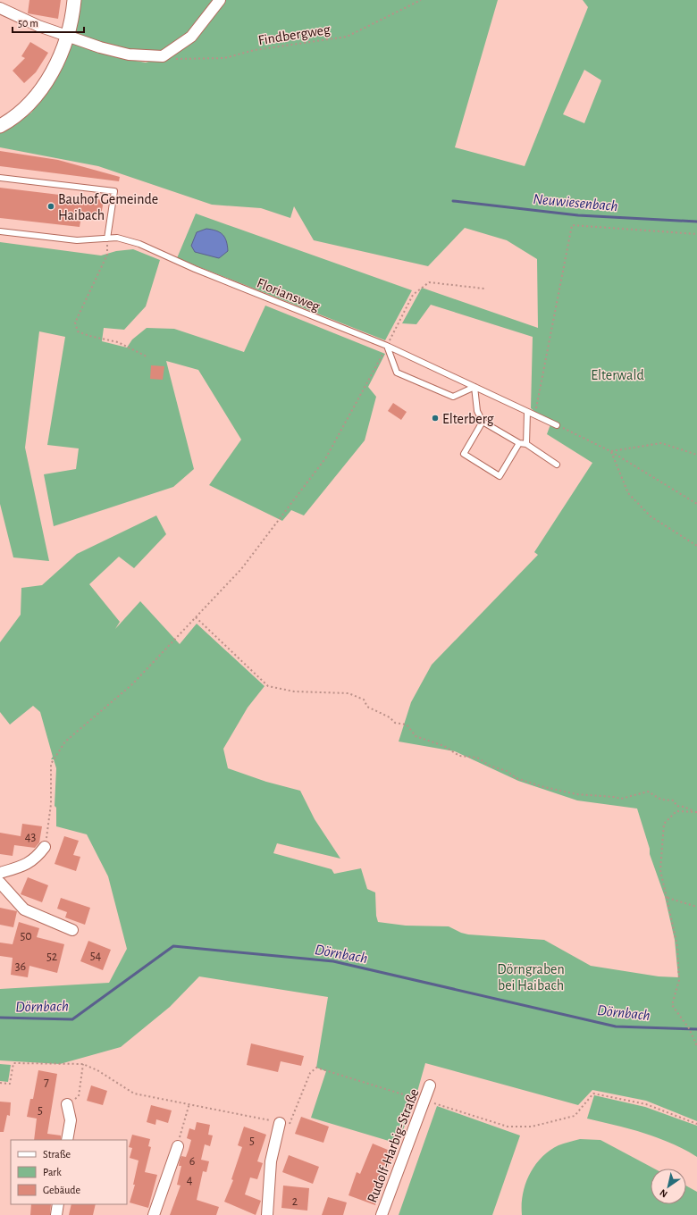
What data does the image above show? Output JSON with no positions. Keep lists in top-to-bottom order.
{
  "streets": {
    "street": ["Rudolf-Harbig-Straße"],
    "lane": ["Floriansweg"],
    "path": ["Findbergweg"]
  },
  "water": ["Neuwiesenbach", "Dörnbach"],
  "parks": ["Elterwald", "Dörngraben bei Haibach"],
  "places": ["Bauhof Gemeinde Haibach", "Elterberg"],
  "house_numbers": [
    "43",
    "50",
    "54",
    "52",
    "36",
    "7",
    "5",
    "5",
    "6",
    "4",
    "2"
  ],
  "legend": ["Straße", "Park", "Gebäude"],
  "scale_bar": "50 m",
  "north": "bottom left"
}
